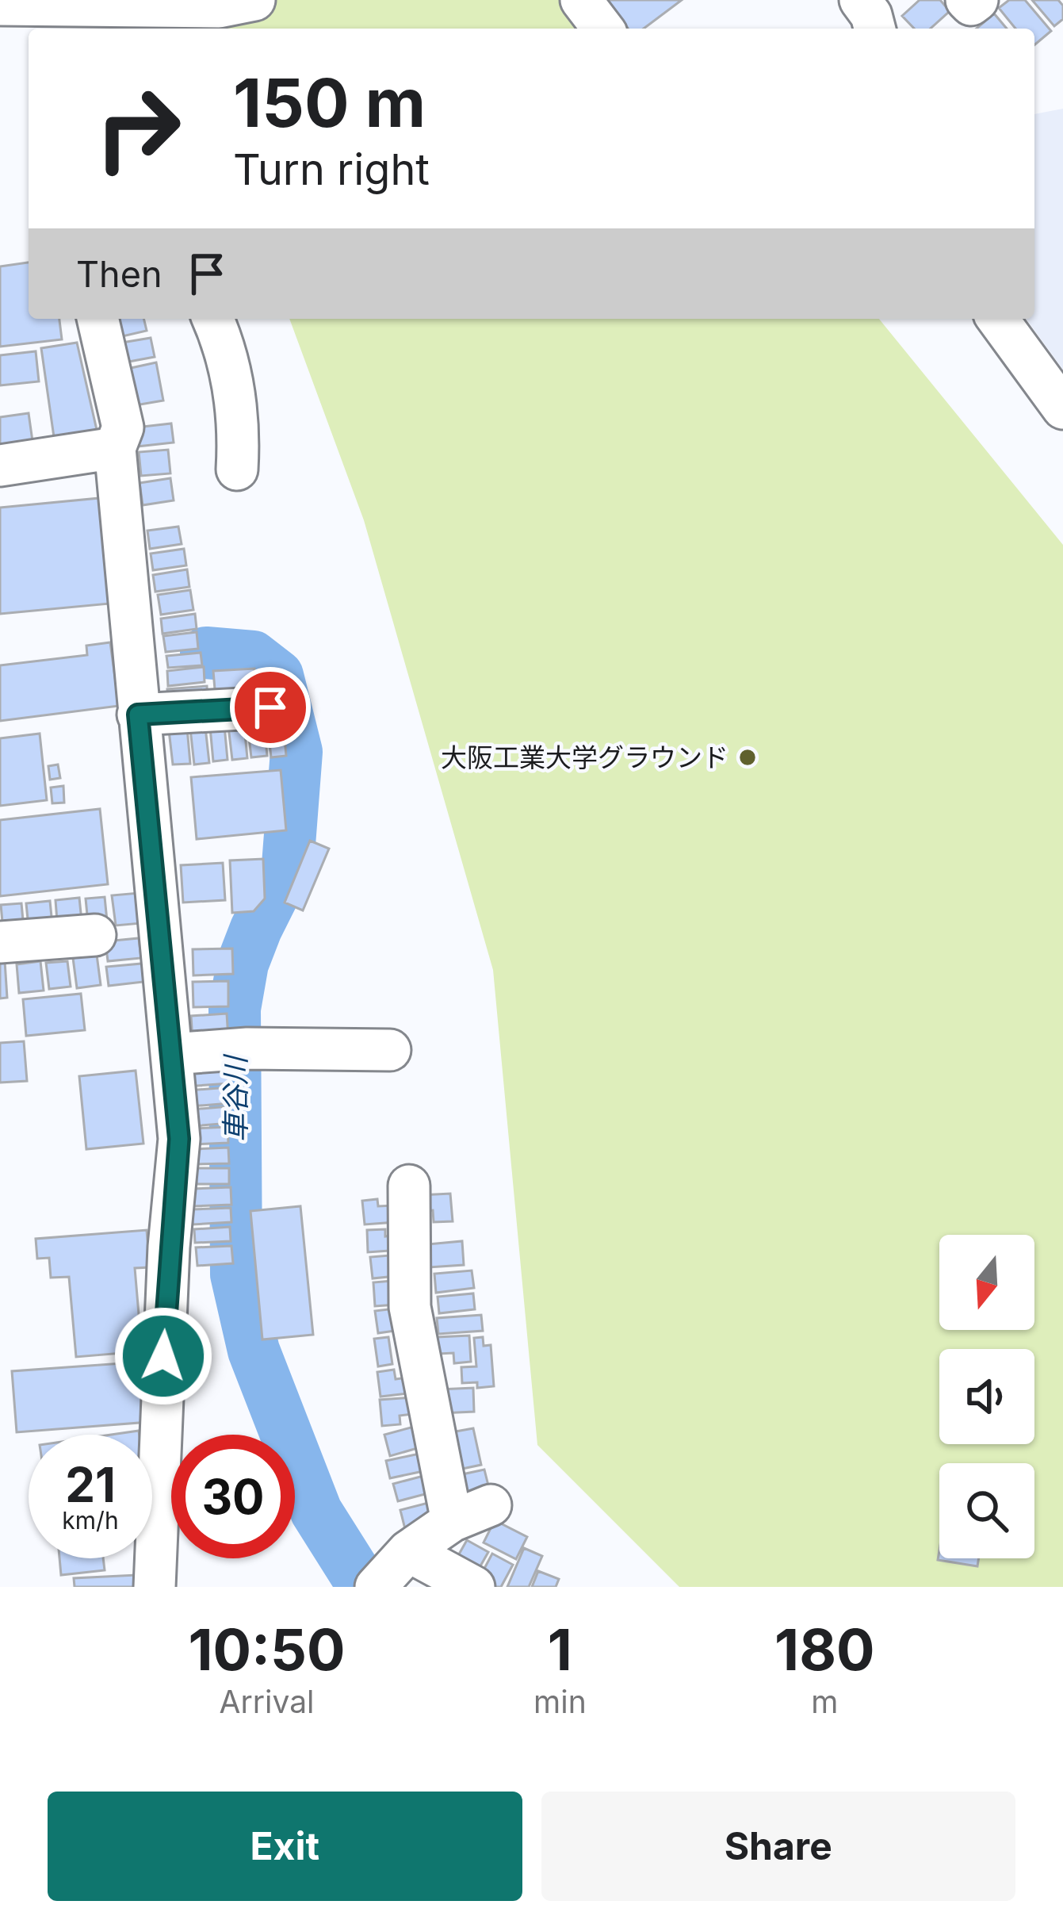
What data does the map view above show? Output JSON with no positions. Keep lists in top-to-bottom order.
{
  "water": ["車谷川"],
  "places": ["大阪工業大学グラウンド"],
  "north": "bottom",
  "page": {
    "turn": ["150 m", "Turn right"],
    "then": "Then",
    "speed": "21 km/h",
    "limit": "30",
    "eta": [
      "10:50",
      "Arrival",
      "1",
      "min",
      "180",
      "m"
    ],
    "buttons": ["Exit", "Share"]
  }
}
